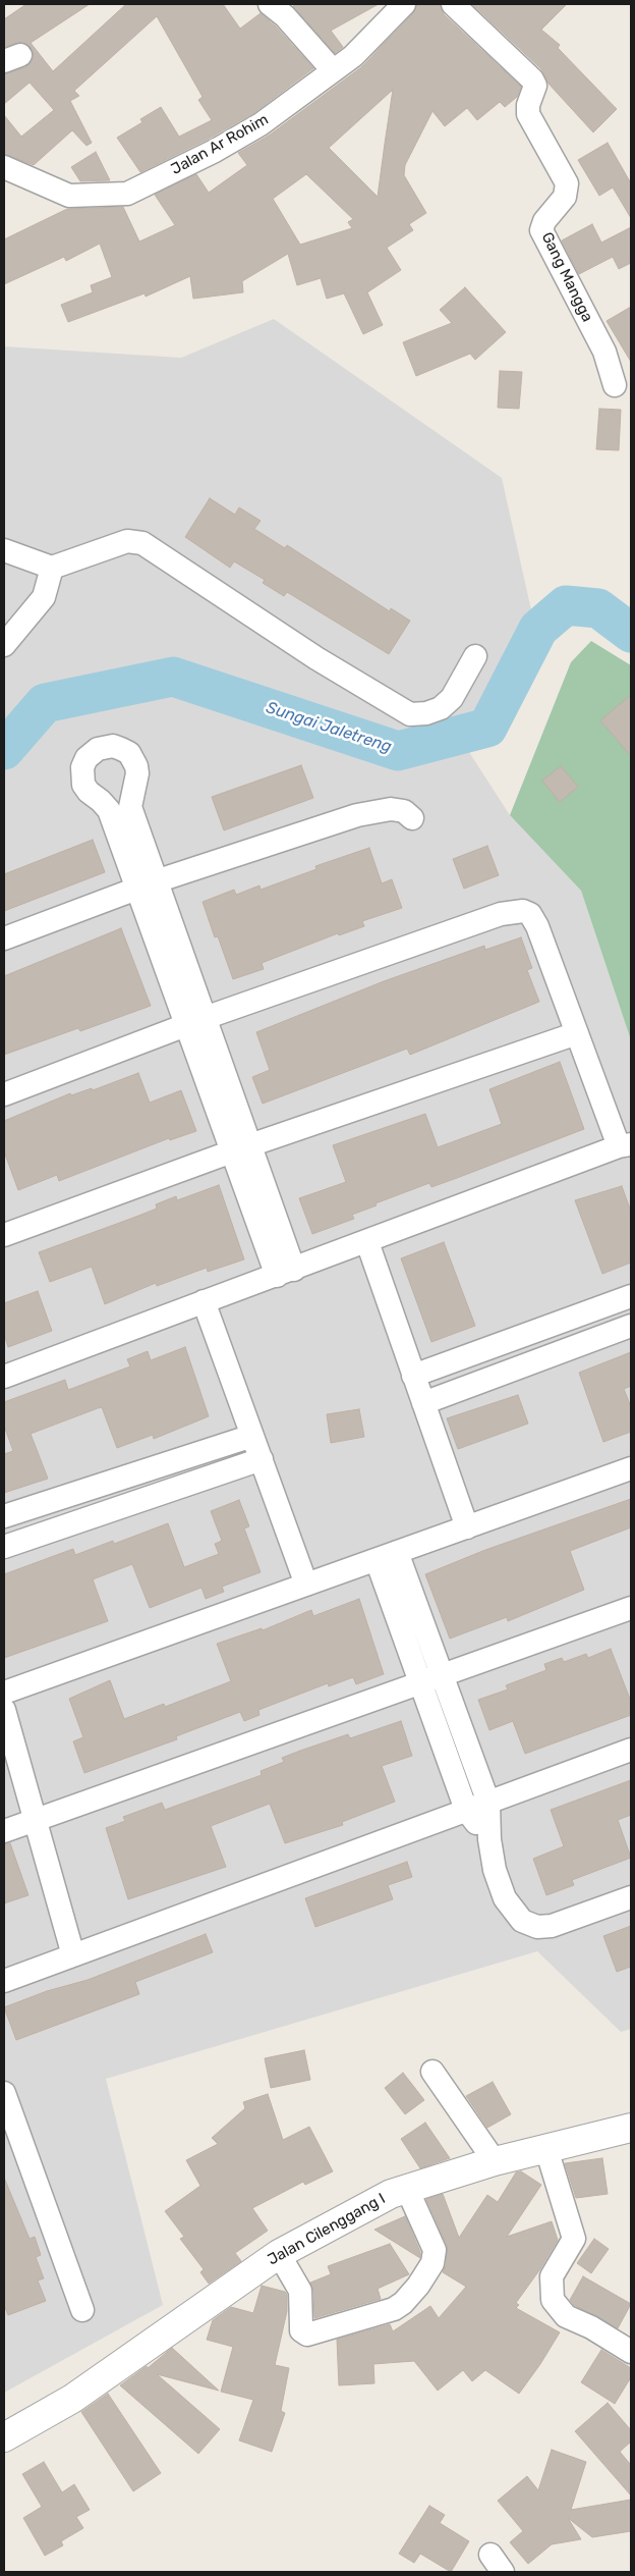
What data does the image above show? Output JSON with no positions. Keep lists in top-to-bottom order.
{
  "streets": {
    "street": ["Jalan Ar Rohim", "Gang Mangga", "Jalan Cilenggang I"]
  },
  "water": ["Sungai Jaletreng"]
}
